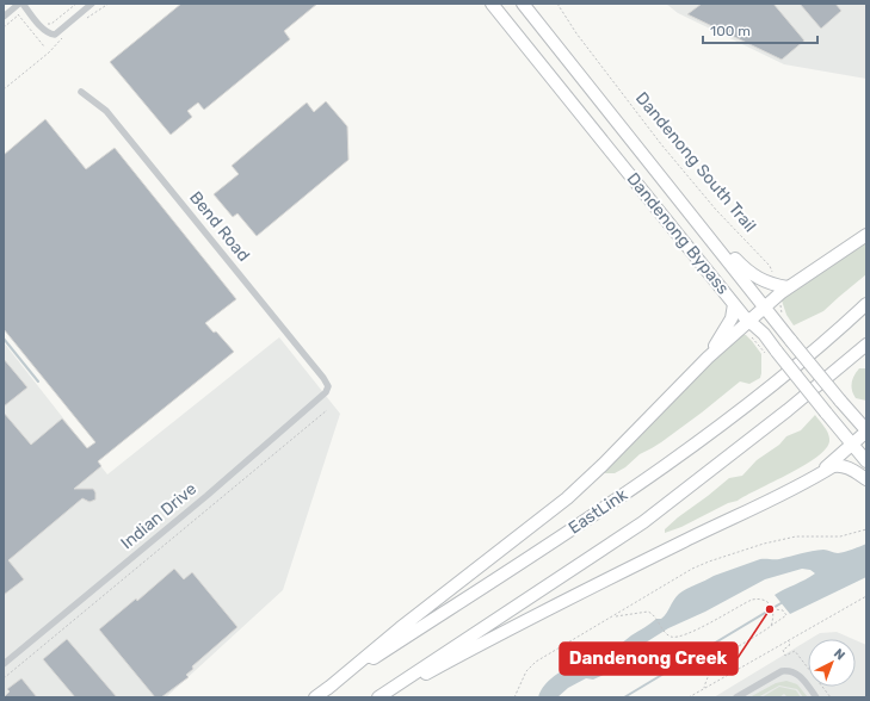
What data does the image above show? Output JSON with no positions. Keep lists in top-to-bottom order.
{
  "streets": {
    "highway": ["Dandenong Bypass", "EastLink"],
    "street": ["Bend Road", "Indian Drive"],
    "path": ["Dandenong South Trail"]
  },
  "crossings": [
    ["Bend Road", "Indian Drive"]
  ],
  "places": ["Dandenong Creek"],
  "scale_bar": "100 m",
  "north": "top right"
}
